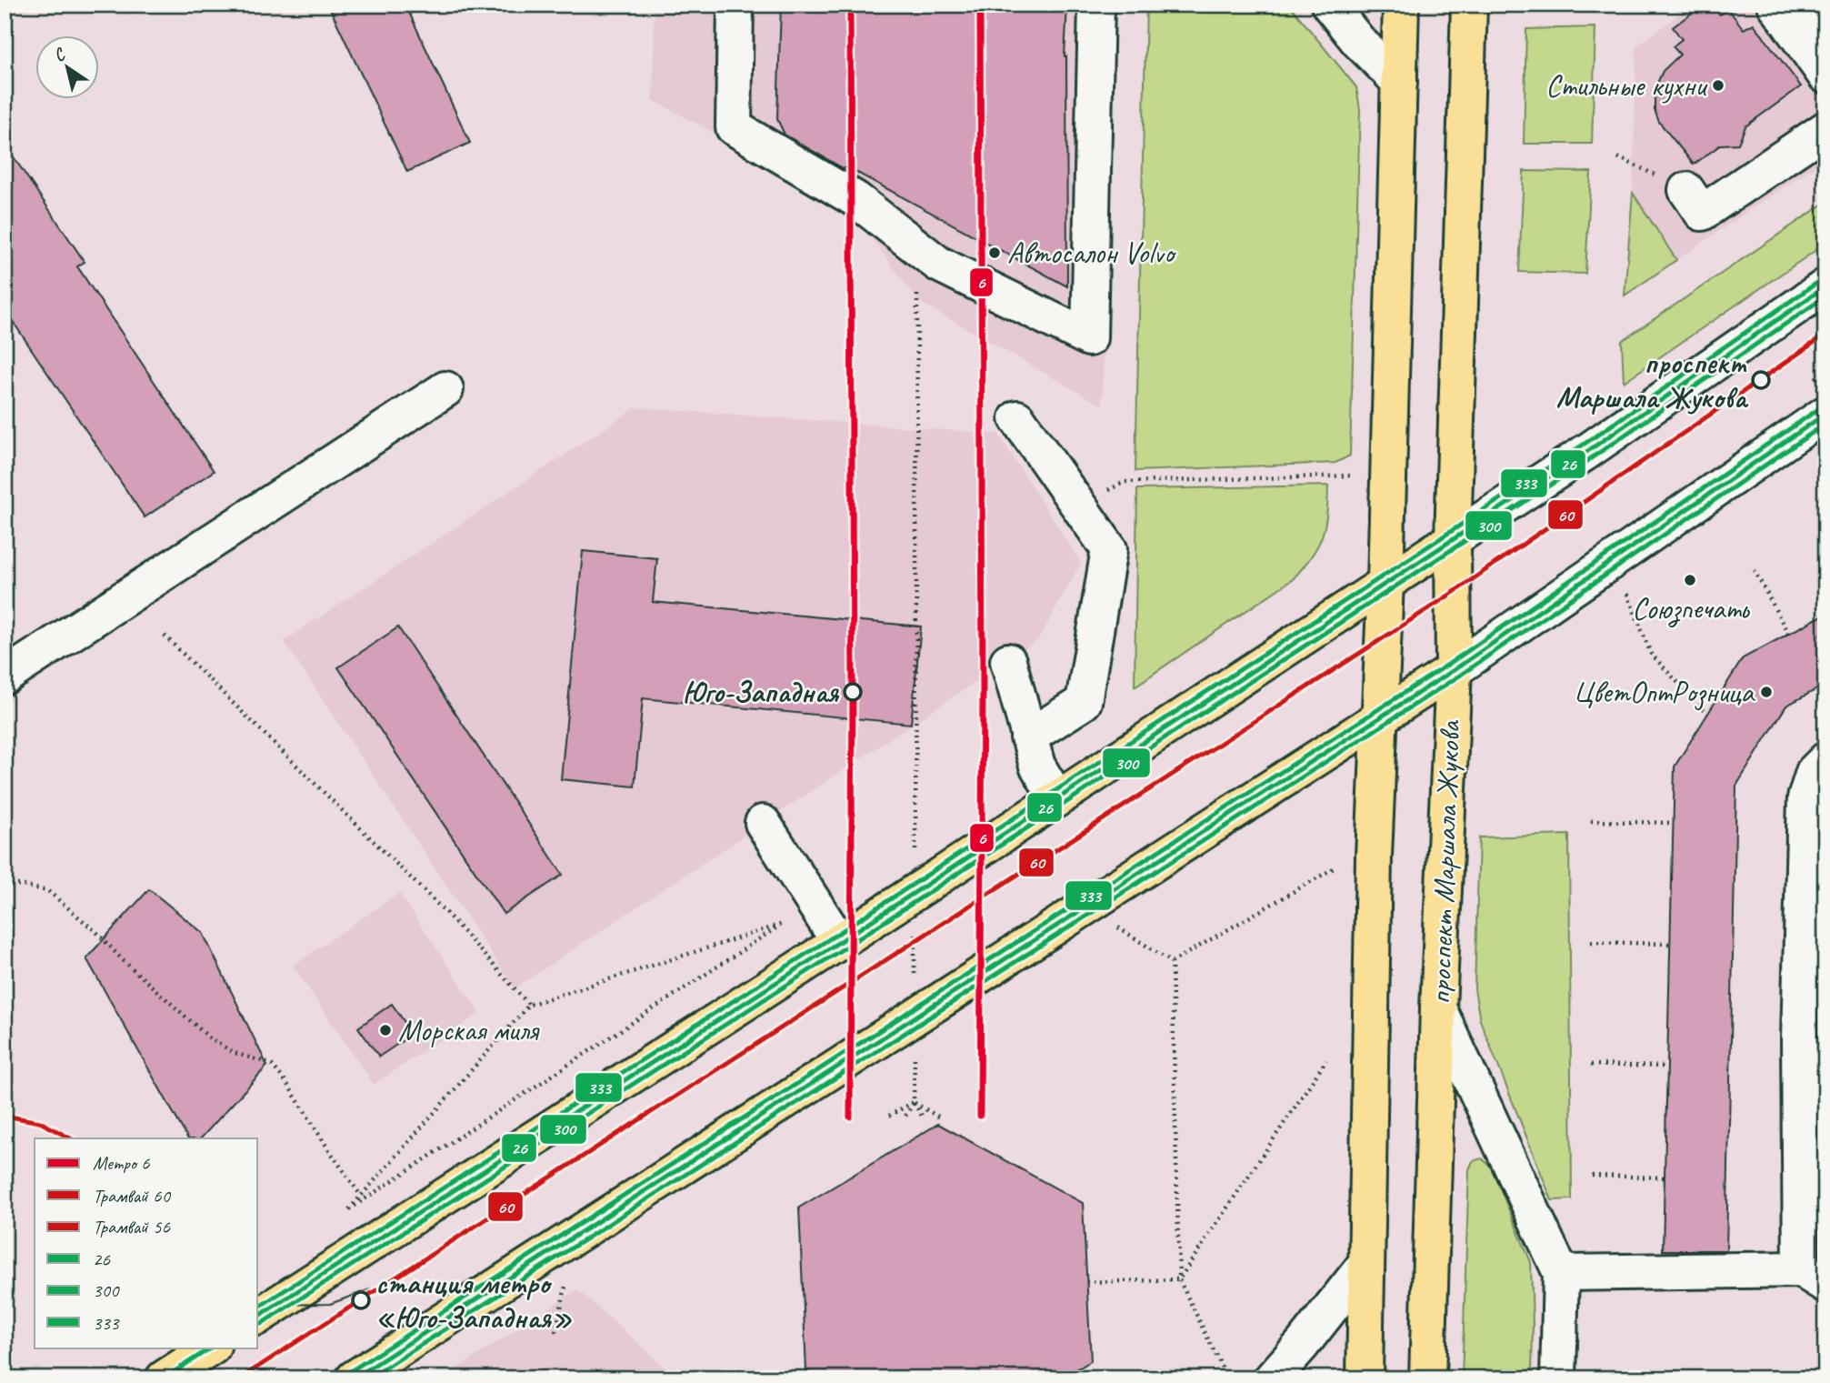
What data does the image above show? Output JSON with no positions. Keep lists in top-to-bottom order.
{
  "streets": {
    "main road": ["проспект Маршала Жукова"]
  },
  "places": [
    "Стильные кухни",
    "Автосалон Volvo",
    "проспект Маршала Жукова",
    "Союзпечать",
    "Юго-Западная",
    "ЦветОптРозница",
    "Морская миля",
    "станция метро «Юго-Западная»"
  ],
  "lines": [
    "metro line 6",
    "transit line 333",
    "transit line 26",
    "transit line 300",
    "tram line 60",
    "tram line 56"
  ],
  "legend": [
    "Метро 6",
    "Трамвай 60",
    "Трамвай 56",
    "26",
    "300",
    "333"
  ],
  "north": "top left"
}
